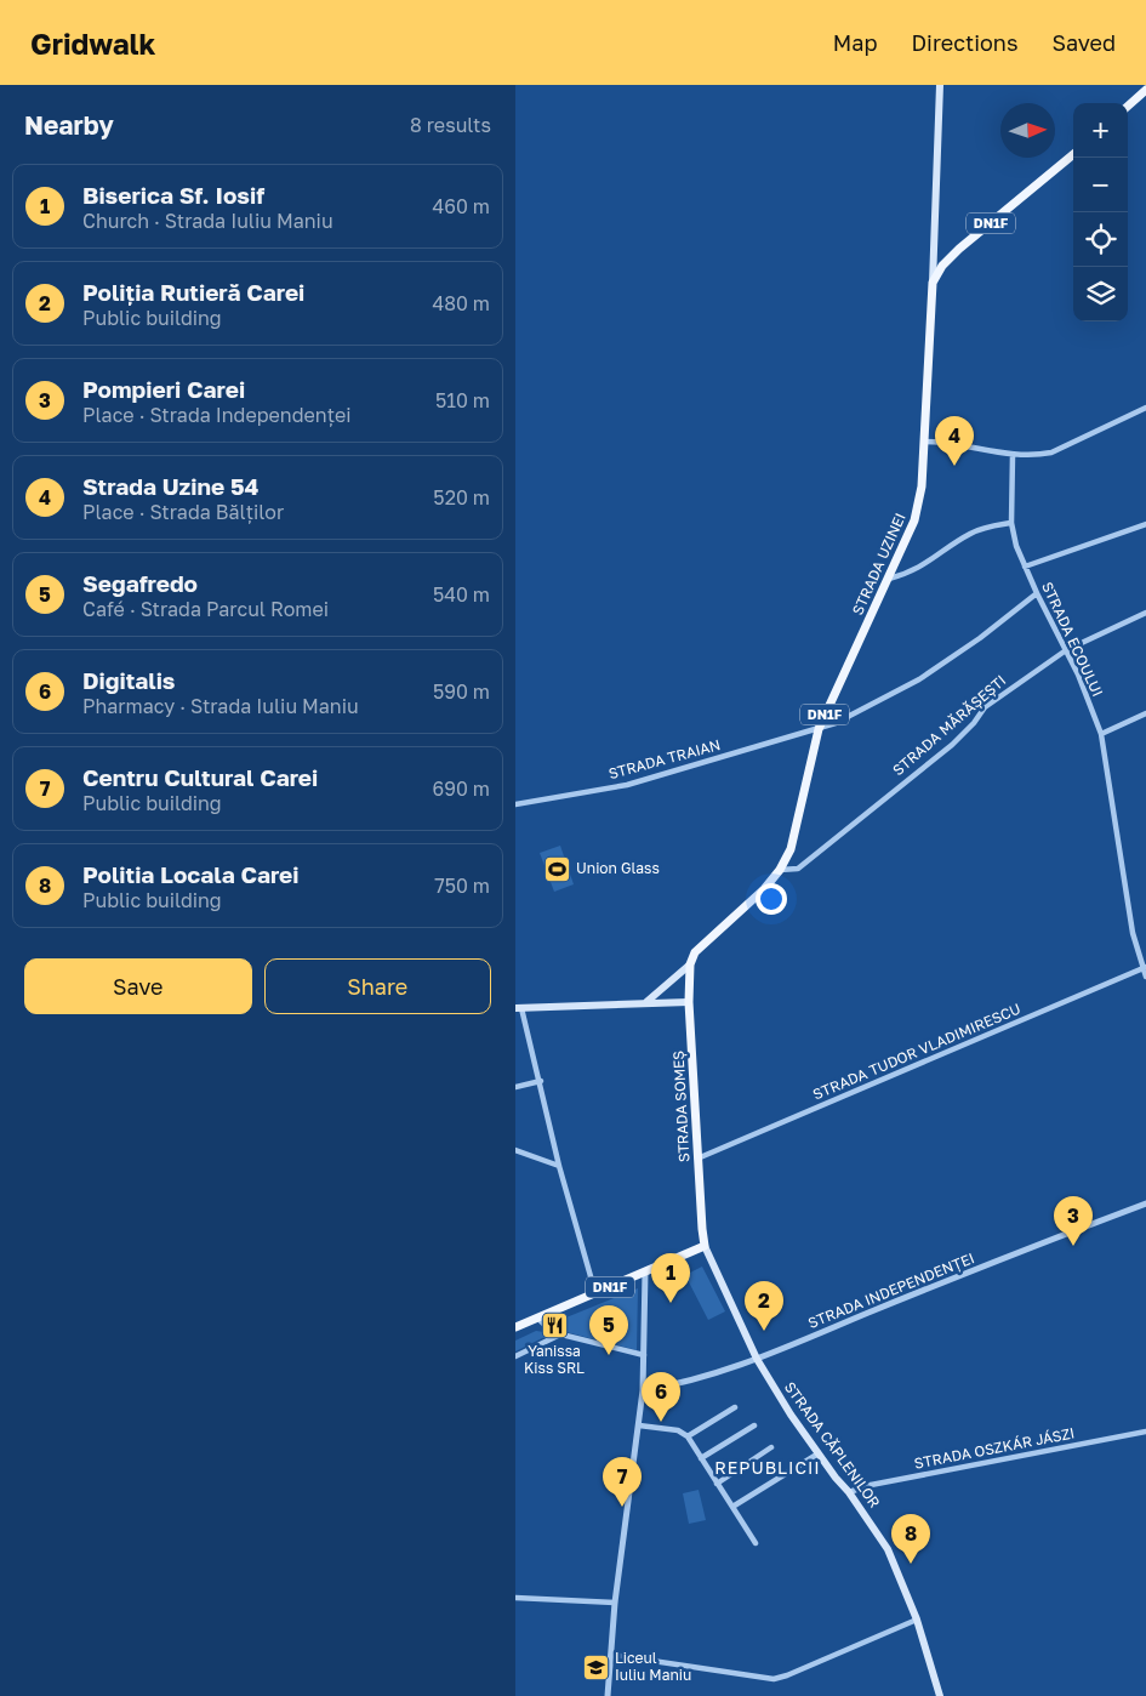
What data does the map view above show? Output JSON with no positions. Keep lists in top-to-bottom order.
{
  "streets": {
    "main road": [
      "DN1F",
      "STRADA UZINEI",
      "STRADA SOMEȘ",
      "STRADA CĂPLENILOR"
    ],
    "street": [
      "STRADA ECOULUI",
      "STRADA MĂRĂȘEȘTI",
      "STRADA TRAIAN",
      "STRADA TUDOR VLADIMIRESCU",
      "STRADA INDEPENDENȚEI",
      "STRADA OSZKÁR JÁSZI"
    ]
  },
  "crossings": [
    ["DN1F", "STRADA UZINEI"],
    ["DN1F", "STRADA SOMEȘ"],
    ["DN1F", "STRADA CĂPLENILOR"],
    ["STRADA UZINEI", "STRADA MĂRĂȘEȘTI"],
    ["STRADA UZINEI", "STRADA TRAIAN"],
    ["STRADA UZINEI", "STRADA SOMEȘ"],
    ["STRADA ECOULUI", "STRADA MĂRĂȘEȘTI"],
    ["STRADA ECOULUI", "STRADA TRAIAN"],
    ["STRADA ECOULUI", "STRADA TUDOR VLADIMIRESCU"],
    ["STRADA TUDOR VLADIMIRESCU", "STRADA SOMEȘ"],
    ["STRADA SOMEȘ", "STRADA CĂPLENILOR"],
    ["STRADA INDEPENDENȚEI", "STRADA CĂPLENILOR"],
    ["STRADA CĂPLENILOR", "STRADA OSZKÁR JÁSZI"]
  ],
  "districts": ["REPUBLICII"],
  "places": {
    "sports": ["Union Glass"],
    "restaurant": ["Yanissa Kiss SRL"],
    "school or university": ["Liceul Iuliu Maniu"]
  },
  "north": "right",
  "page": {
    "header": "Gridwalk",
    "nav": ["Map", "Directions", "Saved"],
    "heading": ["Nearby", "8 results"],
    "map_buttons": ["+", "−"],
    "list": [
      {
        "mark": "1",
        "name": "Biserica Sf. Iosif",
        "note": "Church · Strada Iuliu Maniu",
        "value": "460 m"
      },
      {
        "mark": "2",
        "name": "Poliția Rutieră Carei",
        "note": "Public building",
        "value": "480 m"
      },
      {
        "mark": "3",
        "name": "Pompieri Carei",
        "note": "Place · Strada Independenței",
        "value": "510 m"
      },
      {
        "mark": "4",
        "name": "Strada Uzine 54",
        "note": "Place · Strada Bălților",
        "value": "520 m"
      },
      {
        "mark": "5",
        "name": "Segafredo",
        "note": "Café · Strada Parcul Romei",
        "value": "540 m"
      },
      {
        "mark": "6",
        "name": "Digitalis",
        "note": "Pharmacy · Strada Iuliu Maniu",
        "value": "590 m"
      },
      {
        "mark": "7",
        "name": "Centru Cultural Carei",
        "note": "Public building",
        "value": "690 m"
      },
      {
        "mark": "8",
        "name": "Politia Locala Carei",
        "note": "Public building",
        "value": "750 m"
      }
    ],
    "pins": [
      "4",
      "3",
      "1",
      "2",
      "5",
      "6",
      "7",
      "8"
    ],
    "buttons": ["Save", "Share"]
  }
}
